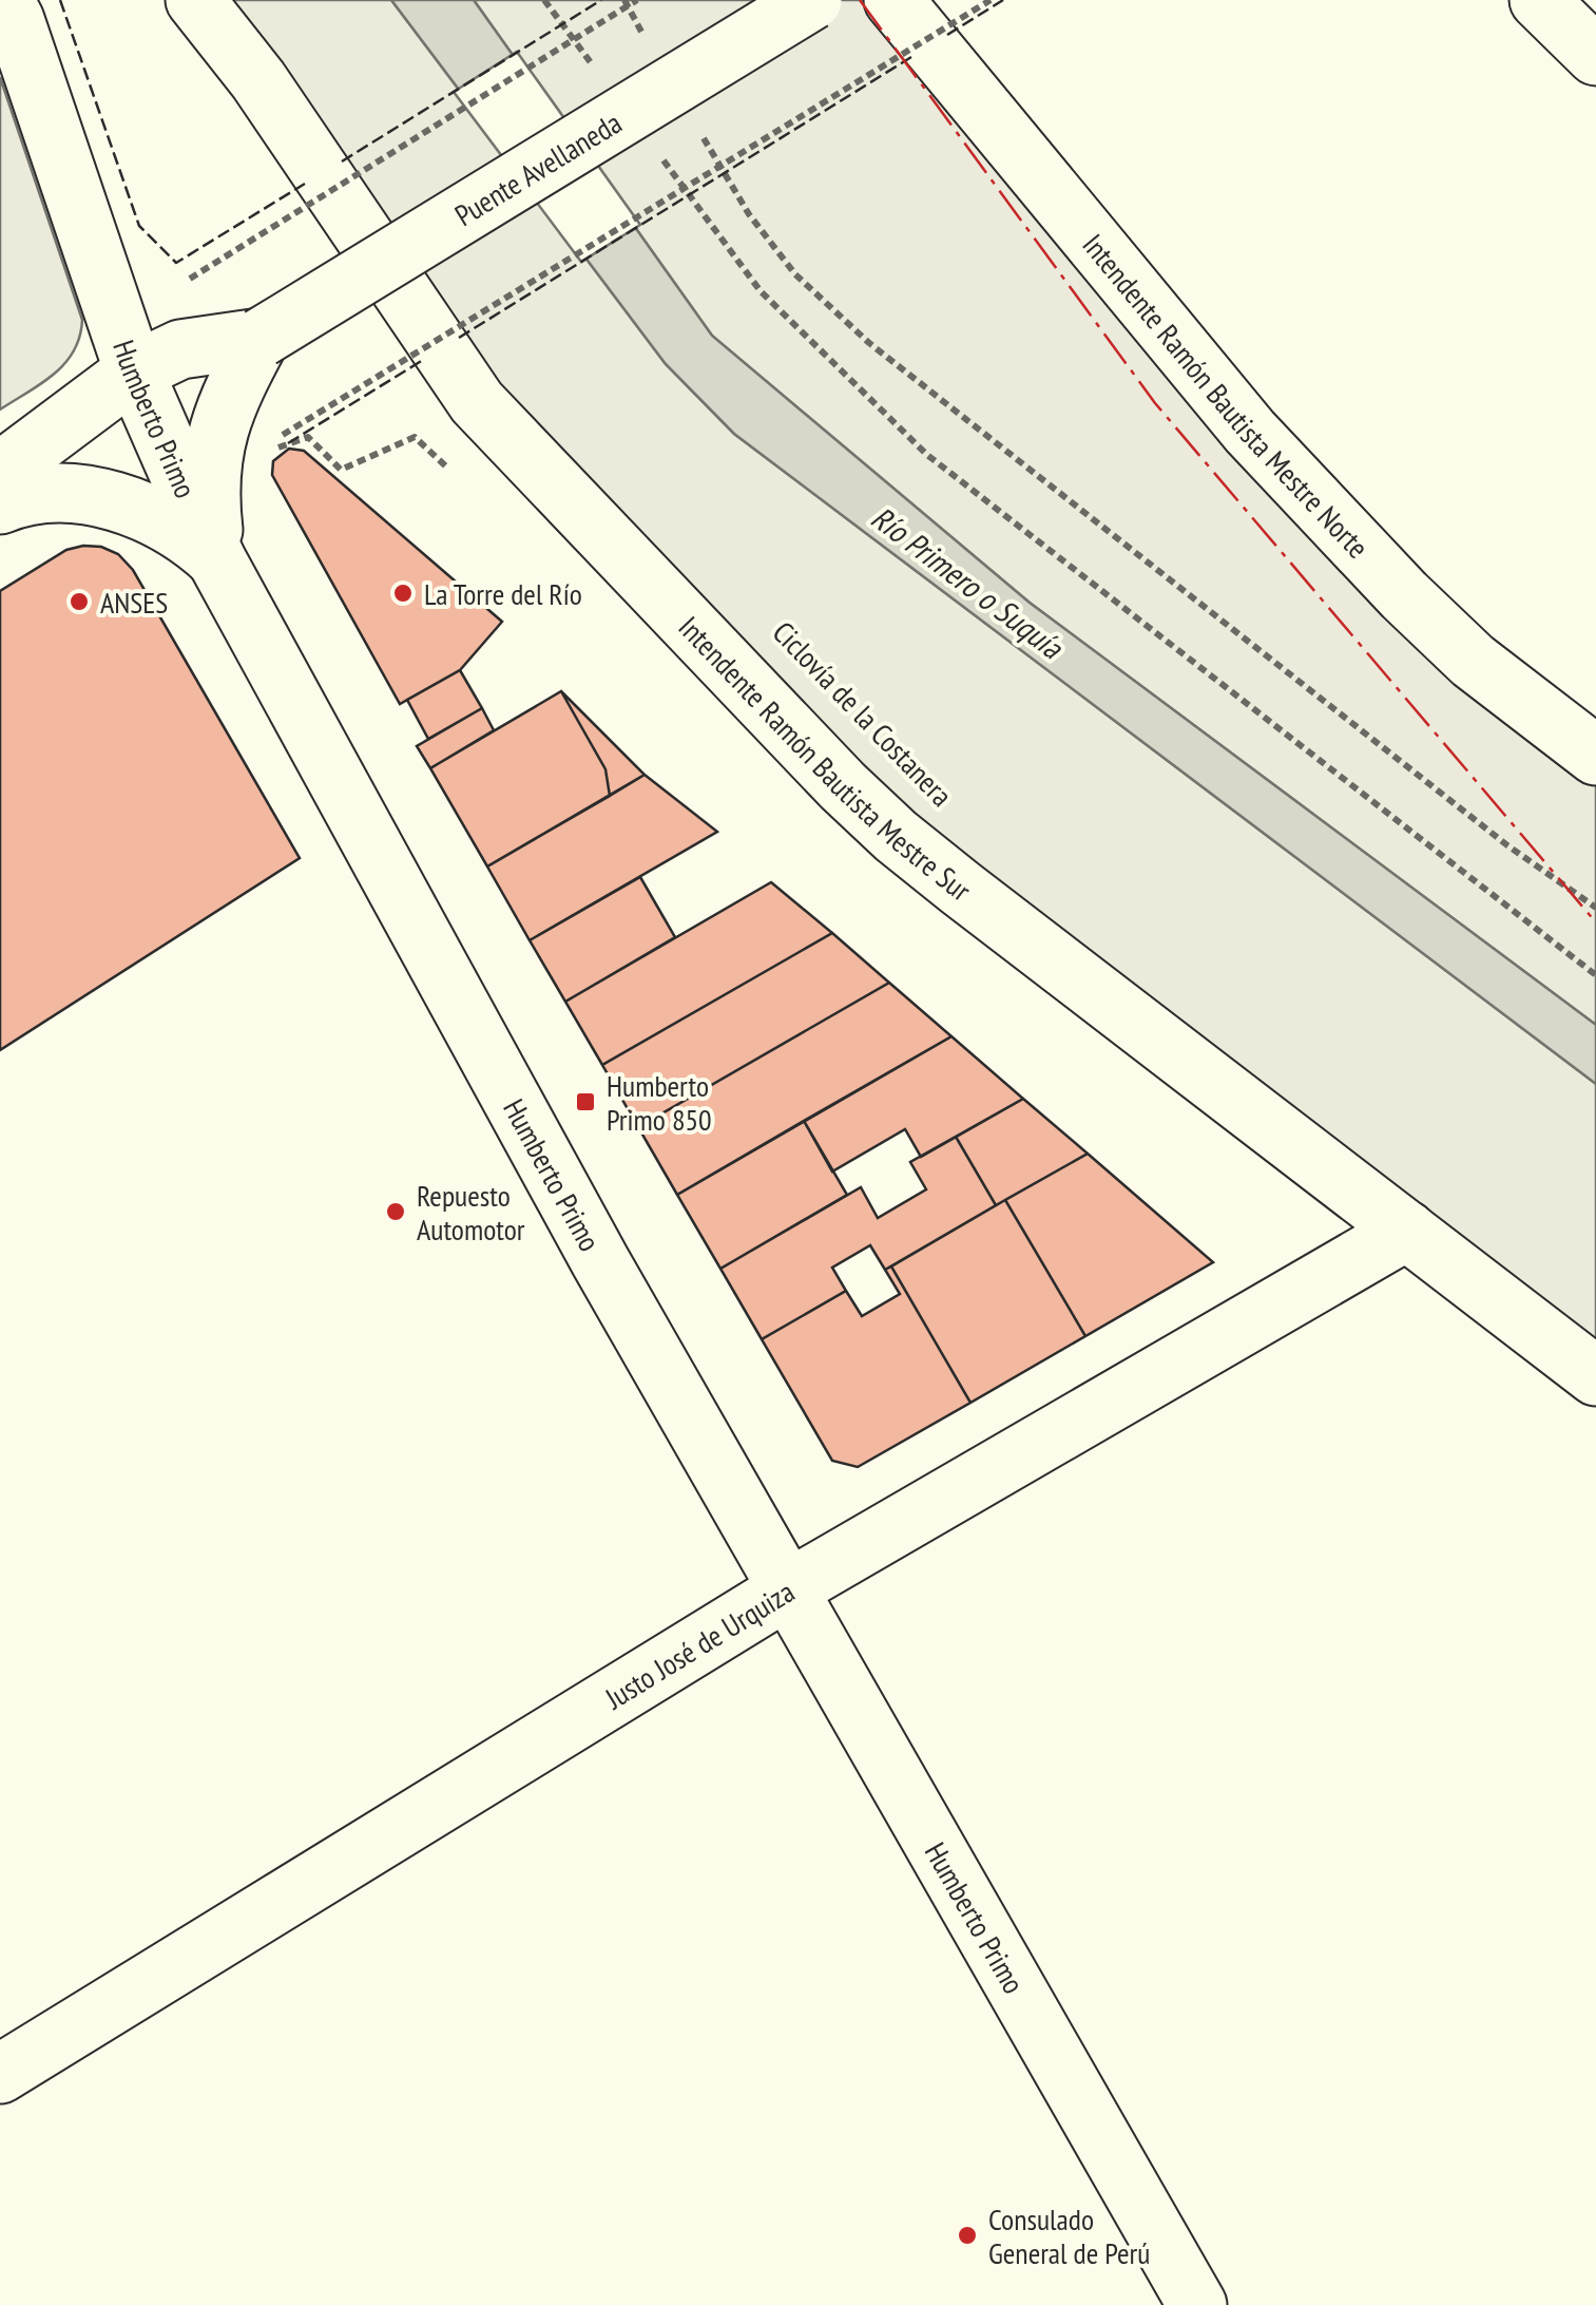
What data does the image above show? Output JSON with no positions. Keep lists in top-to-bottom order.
{
  "streets": {
    "main road": [
      "Puente Avellaneda",
      "Intendente Ramón Bautista Mestre Norte",
      "Humberto Primo",
      "Intendente Ramón Bautista Mestre Sur",
      "Justo José de Urquiza"
    ]
  },
  "crossings": [
    ["Humberto Primo", "Justo José de Urquiza"],
    ["Intendente Ramón Bautista Mestre Sur", "Justo José de Urquiza"]
  ],
  "water": ["Río Primero o Suquía"],
  "places": {
    "other": [
      "La Torre del Río",
      "ANSES",
      "Repuesto Automotor",
      "Consulado General de Perú"
    ],
    "transit": ["Humberto Primo 850"]
  }
}
